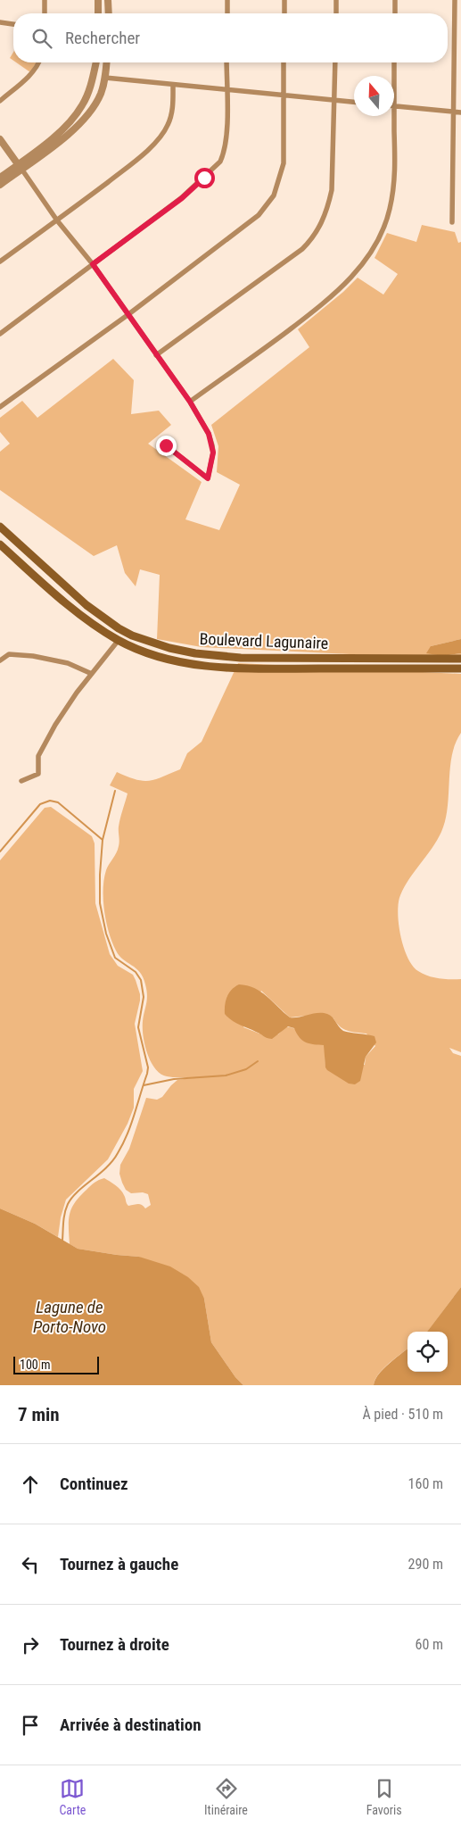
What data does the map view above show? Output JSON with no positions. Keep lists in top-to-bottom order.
{
  "streets": {
    "main road": ["Boulevard Lagunaire"]
  },
  "water": ["Lagune de Porto-Novo"],
  "scale_bar": "100 m",
  "north": "top",
  "page": {
    "search": "Rechercher",
    "scale": "100 m",
    "heading": ["7 min", "À pied · 510 m"],
    "list": [
      ["Continuez", "160 m"],
      ["Tournez à gauche", "290 m"],
      ["Tournez à droite", "60 m"],
      "Arrivée à destination"
    ],
    "nav": ["Carte", "Itinéraire", "Favoris"]
  }
}
